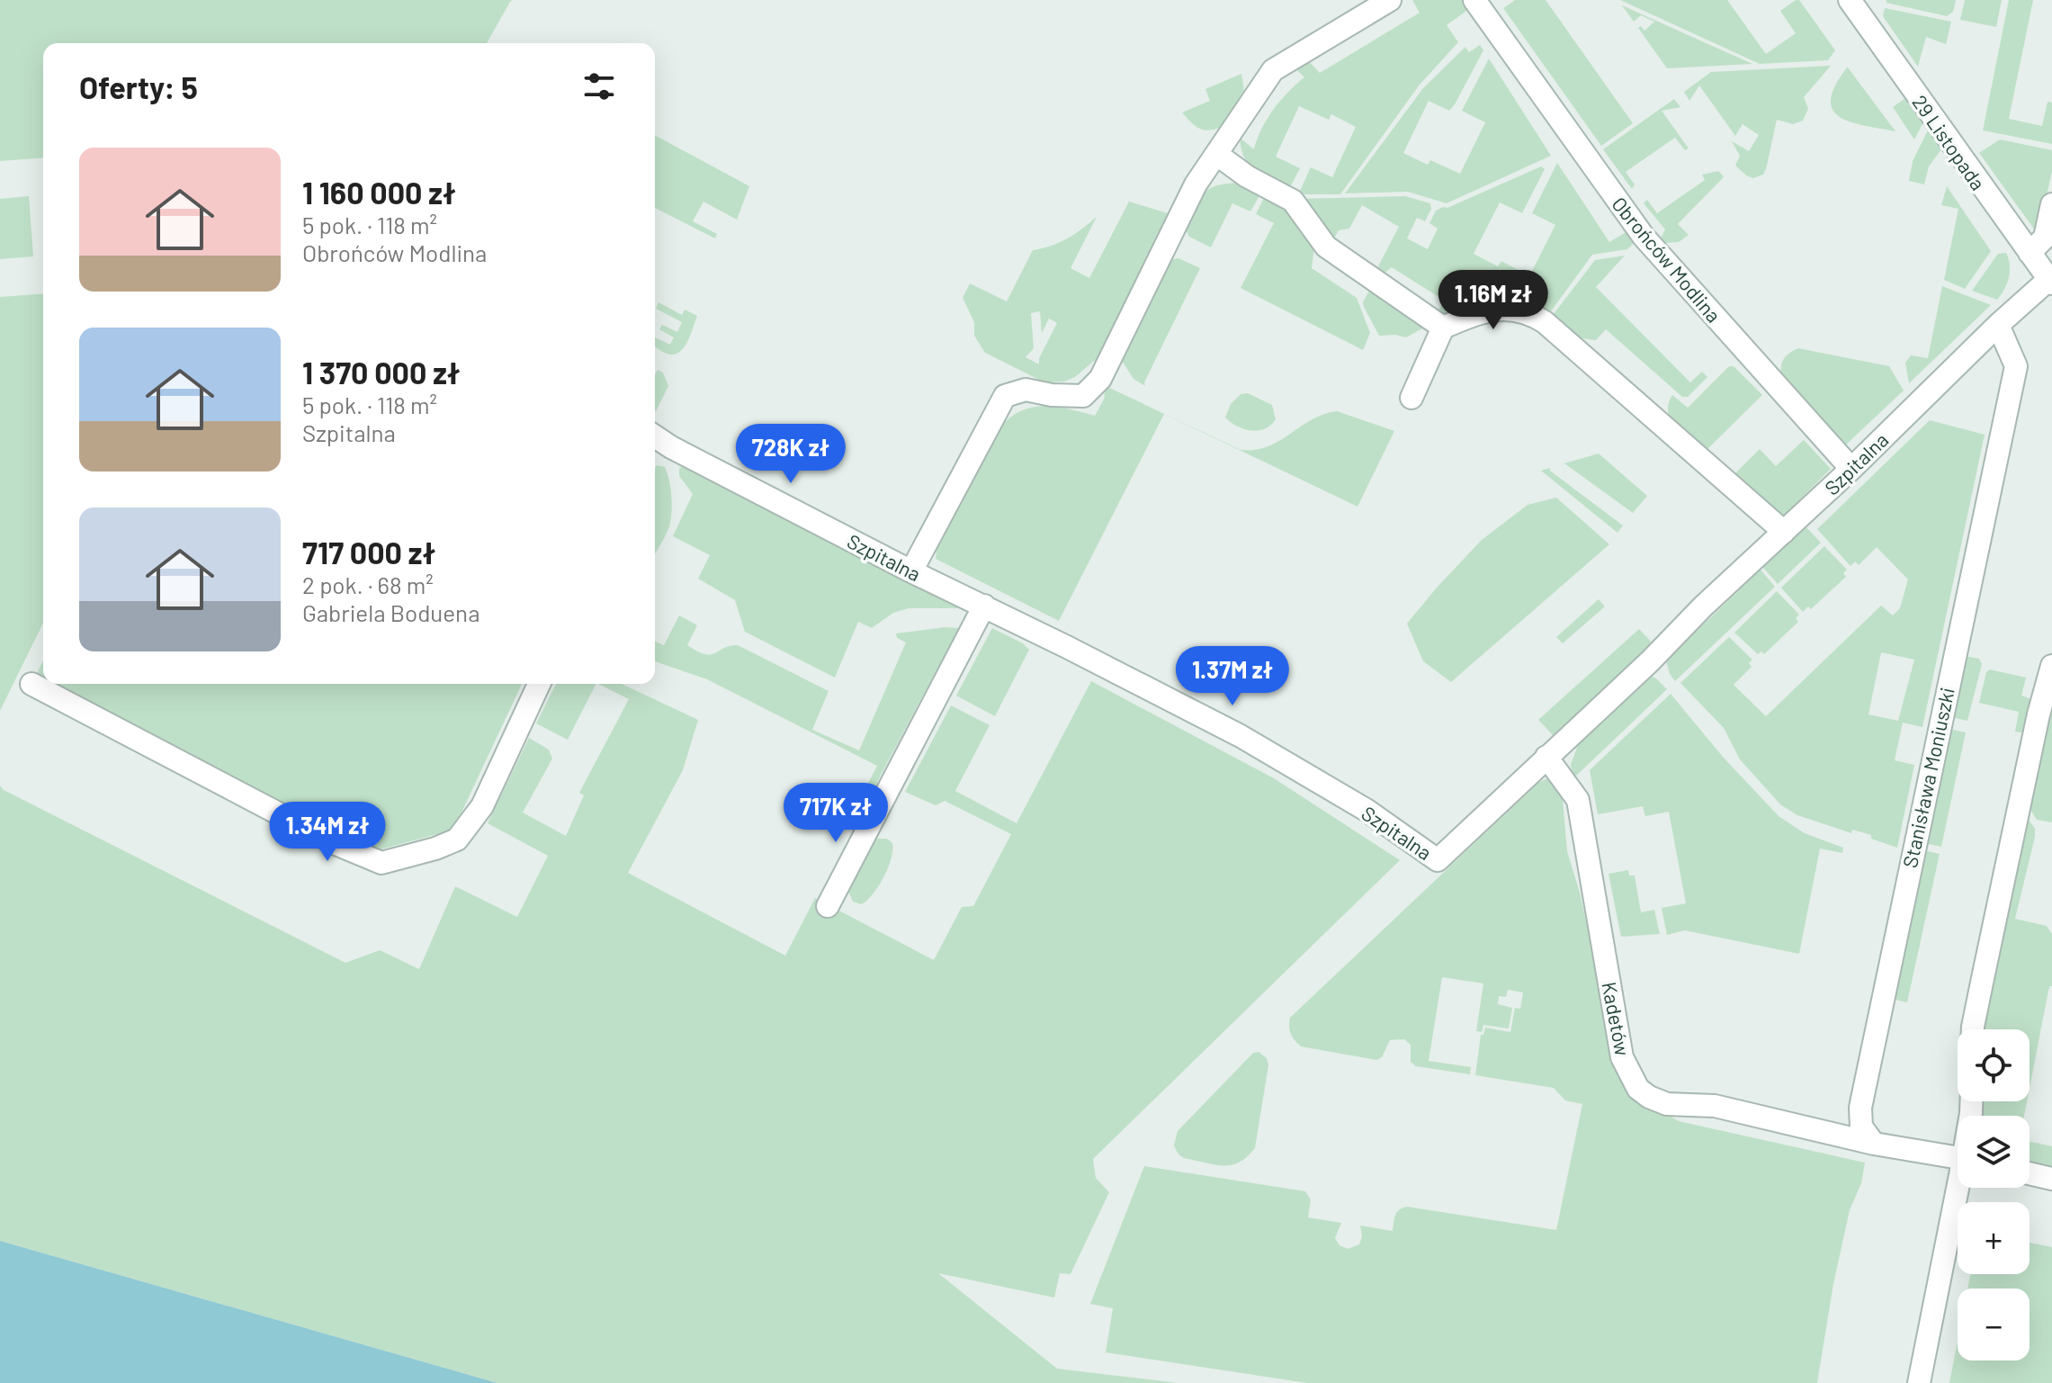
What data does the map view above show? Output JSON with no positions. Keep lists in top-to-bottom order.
{
  "streets": {
    "street": [
      "29 Listopada",
      "Obrońców Modlina",
      "Szpitalna",
      "Stanisława Moniuszki",
      "Kadetów"
    ]
  },
  "crossings": [
    ["29 Listopada", "Szpitalna"],
    ["Obrońców Modlina", "Szpitalna"],
    ["Szpitalna", "Stanisława Moniuszki"],
    ["Szpitalna", "Kadetów"],
    ["Stanisława Moniuszki", "Kadetów"]
  ],
  "page": {
    "heading": "Oferty: 5",
    "list": [
      {
        "name": "1 160 000 zł",
        "note": "5 pok. · 118 m² · Obrońców Modlina"
      },
      {
        "name": "1 370 000 zł",
        "note": "5 pok. · 118 m² · Szpitalna"
      },
      {
        "name": "717 000 zł",
        "note": "2 pok. · 68 m² · Gabriela Boduena"
      }
    ],
    "price": [
      "1.16M zł",
      "728K zł",
      "1.37M zł",
      "717K zł",
      "1.34M zł"
    ],
    "map_buttons": ["+", "−"]
  }
}
